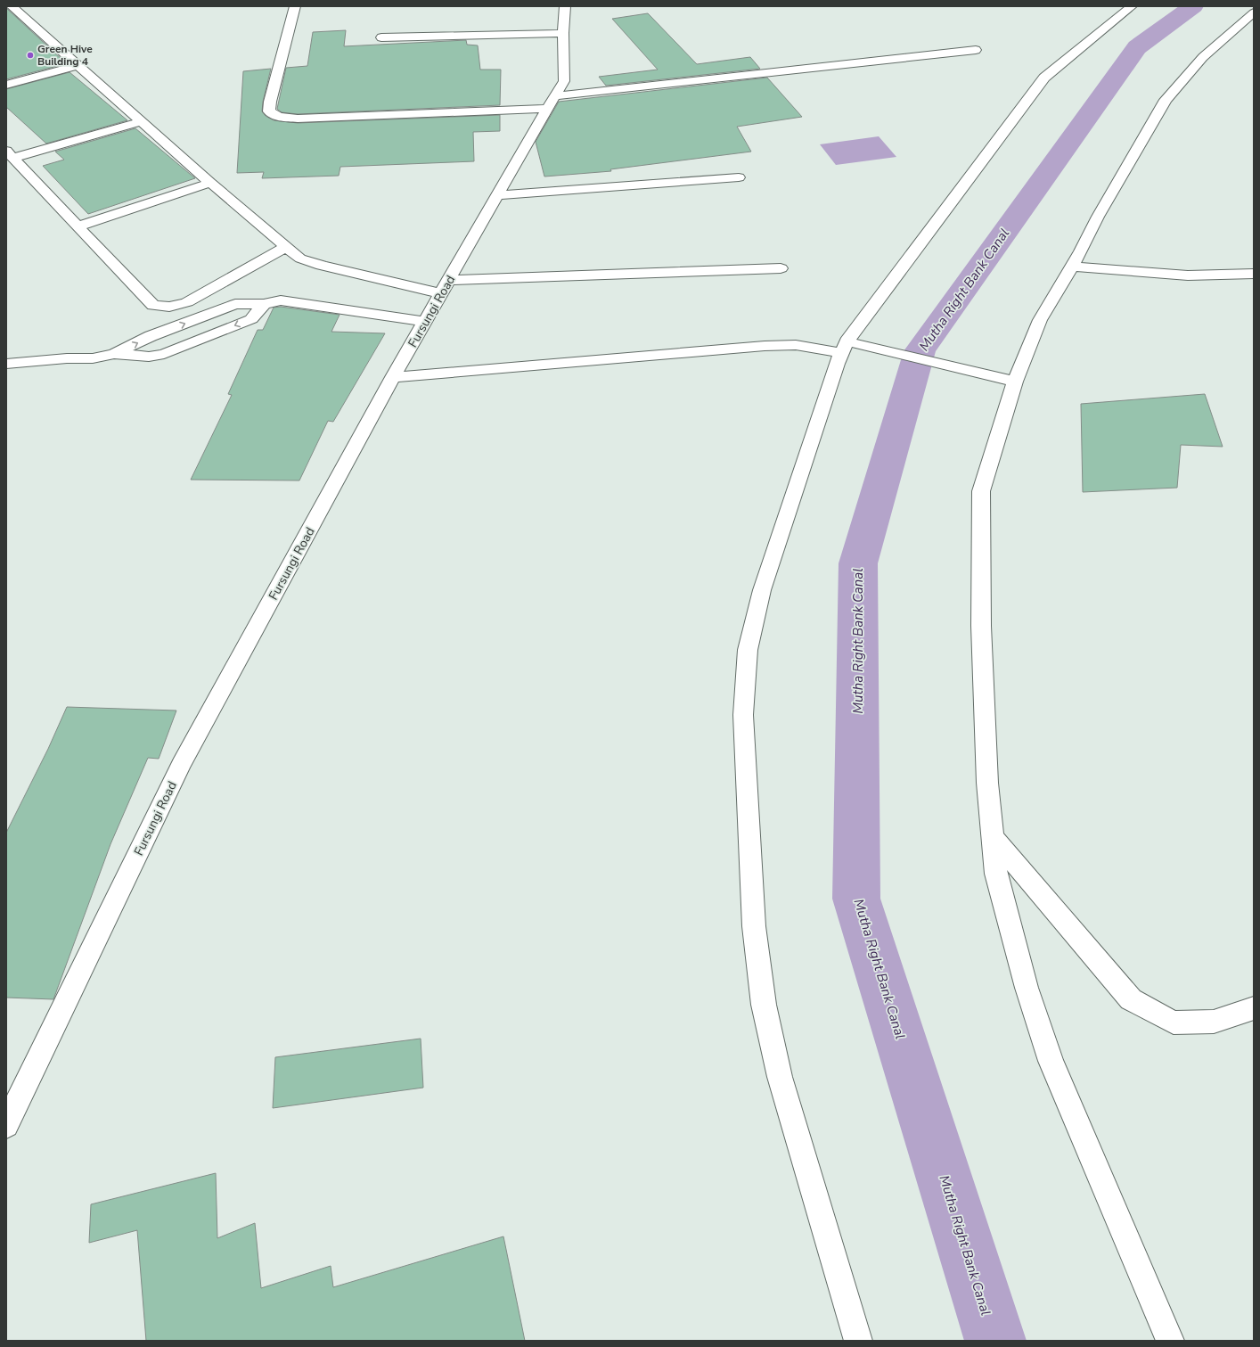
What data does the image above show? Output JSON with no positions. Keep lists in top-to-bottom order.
{
  "streets": {
    "street": ["Fursungi Road"]
  },
  "water": ["Mutha Right Bank Canal"],
  "places": ["Green Hive Building 4"]
}
